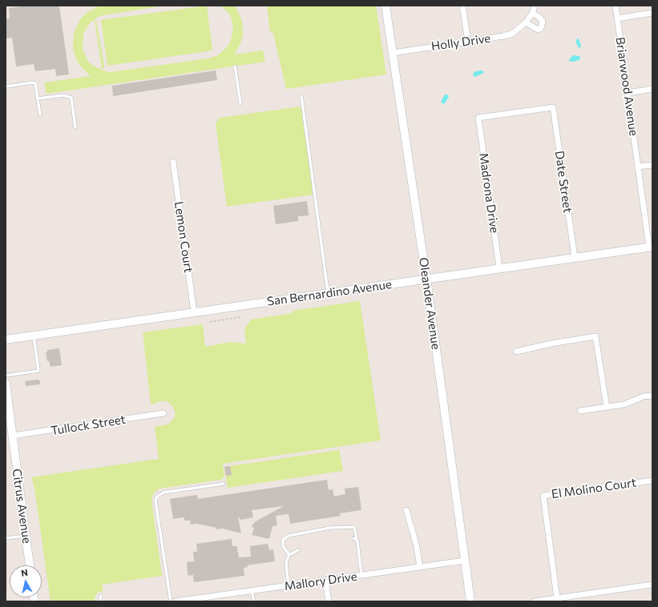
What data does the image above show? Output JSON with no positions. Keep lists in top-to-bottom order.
{
  "streets": {
    "main road": ["San Bernardino Avenue", "Oleander Avenue", "Citrus Avenue"],
    "street": [
      "Holly Drive",
      "Briarwood Avenue",
      "Date Street",
      "Madrona Drive",
      "Lemon Court",
      "Tullock Street",
      "El Molino Court",
      "Mallory Drive"
    ]
  },
  "crossings": [
    ["Holly Drive", "Oleander Avenue"],
    ["Briarwood Avenue", "San Bernardino Avenue"],
    ["Date Street", "Madrona Drive"],
    ["Date Street", "San Bernardino Avenue"],
    ["Madrona Drive", "San Bernardino Avenue"],
    ["Lemon Court", "San Bernardino Avenue"],
    ["San Bernardino Avenue", "Oleander Avenue"],
    ["Oleander Avenue", "Mallory Drive"],
    ["Tullock Street", "Citrus Avenue"]
  ],
  "north": "top"
}
